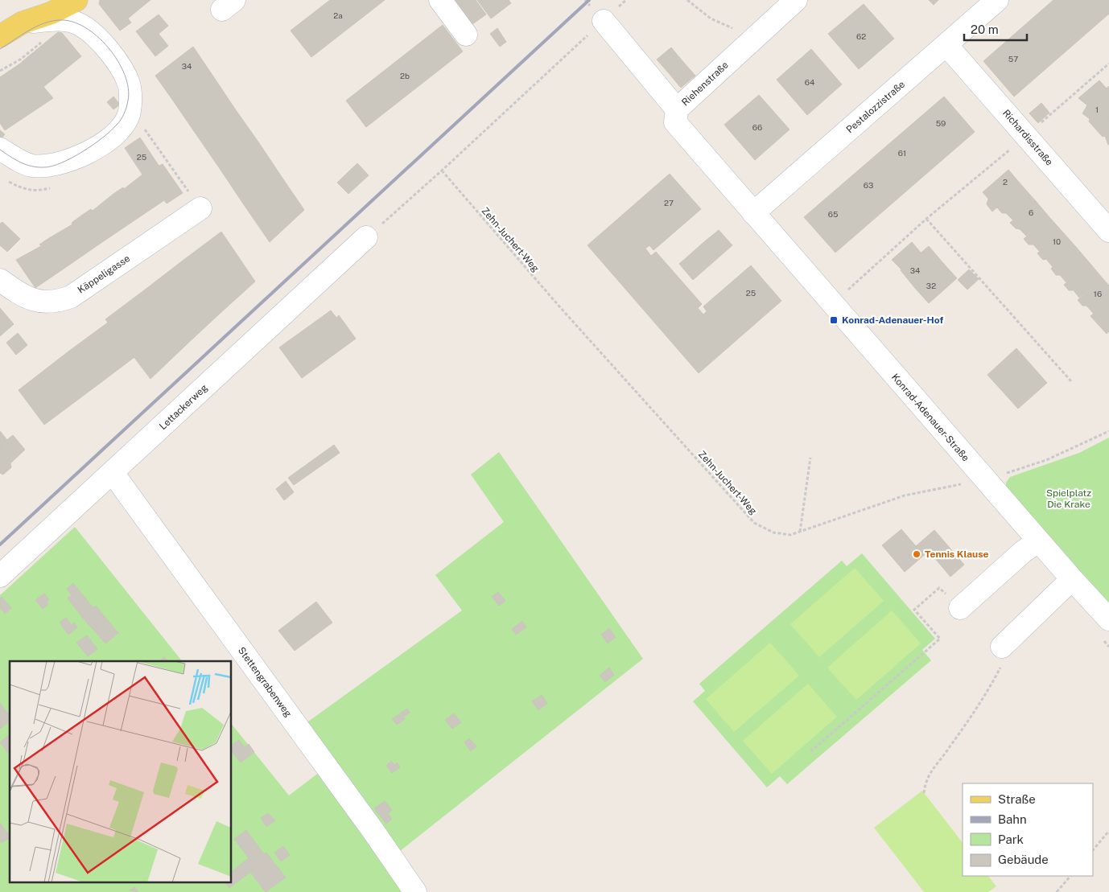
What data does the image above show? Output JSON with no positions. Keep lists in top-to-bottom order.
{
  "streets": {
    "street": [
      "Riehenstraße",
      "Pestalozzistraße",
      "Richardisstraße",
      "Käppeligasse",
      "Lettackerweg",
      "Konrad-Adenauer-Straße",
      "Stettengrabenweg"
    ],
    "path": ["Zehn-Juchert-Weg"]
  },
  "crossings": [
    ["Riehenstraße", "Pestalozzistraße"],
    ["Riehenstraße", "Konrad-Adenauer-Straße"],
    ["Pestalozzistraße", "Richardisstraße"],
    ["Pestalozzistraße", "Konrad-Adenauer-Straße"],
    ["Zehn-Juchert-Weg", "Konrad-Adenauer-Straße"],
    ["Lettackerweg", "Stettengrabenweg"]
  ],
  "parks": ["Spielplatz Die Krake"],
  "places": {
    "transit": ["Konrad-Adenauer-Hof"],
    "other": ["Tennis Klause"]
  },
  "house_numbers": [
    "2a",
    "62",
    "57",
    "34",
    "2b",
    "64",
    "1",
    "59",
    "66",
    "61",
    "25",
    "2",
    "63",
    "27",
    "6",
    "65",
    "10",
    "34",
    "32",
    "25",
    "16"
  ],
  "legend": [
    "Straße",
    "Bahn",
    "Park",
    "Gebäude"
  ],
  "scale_bar": "20 m"
}
